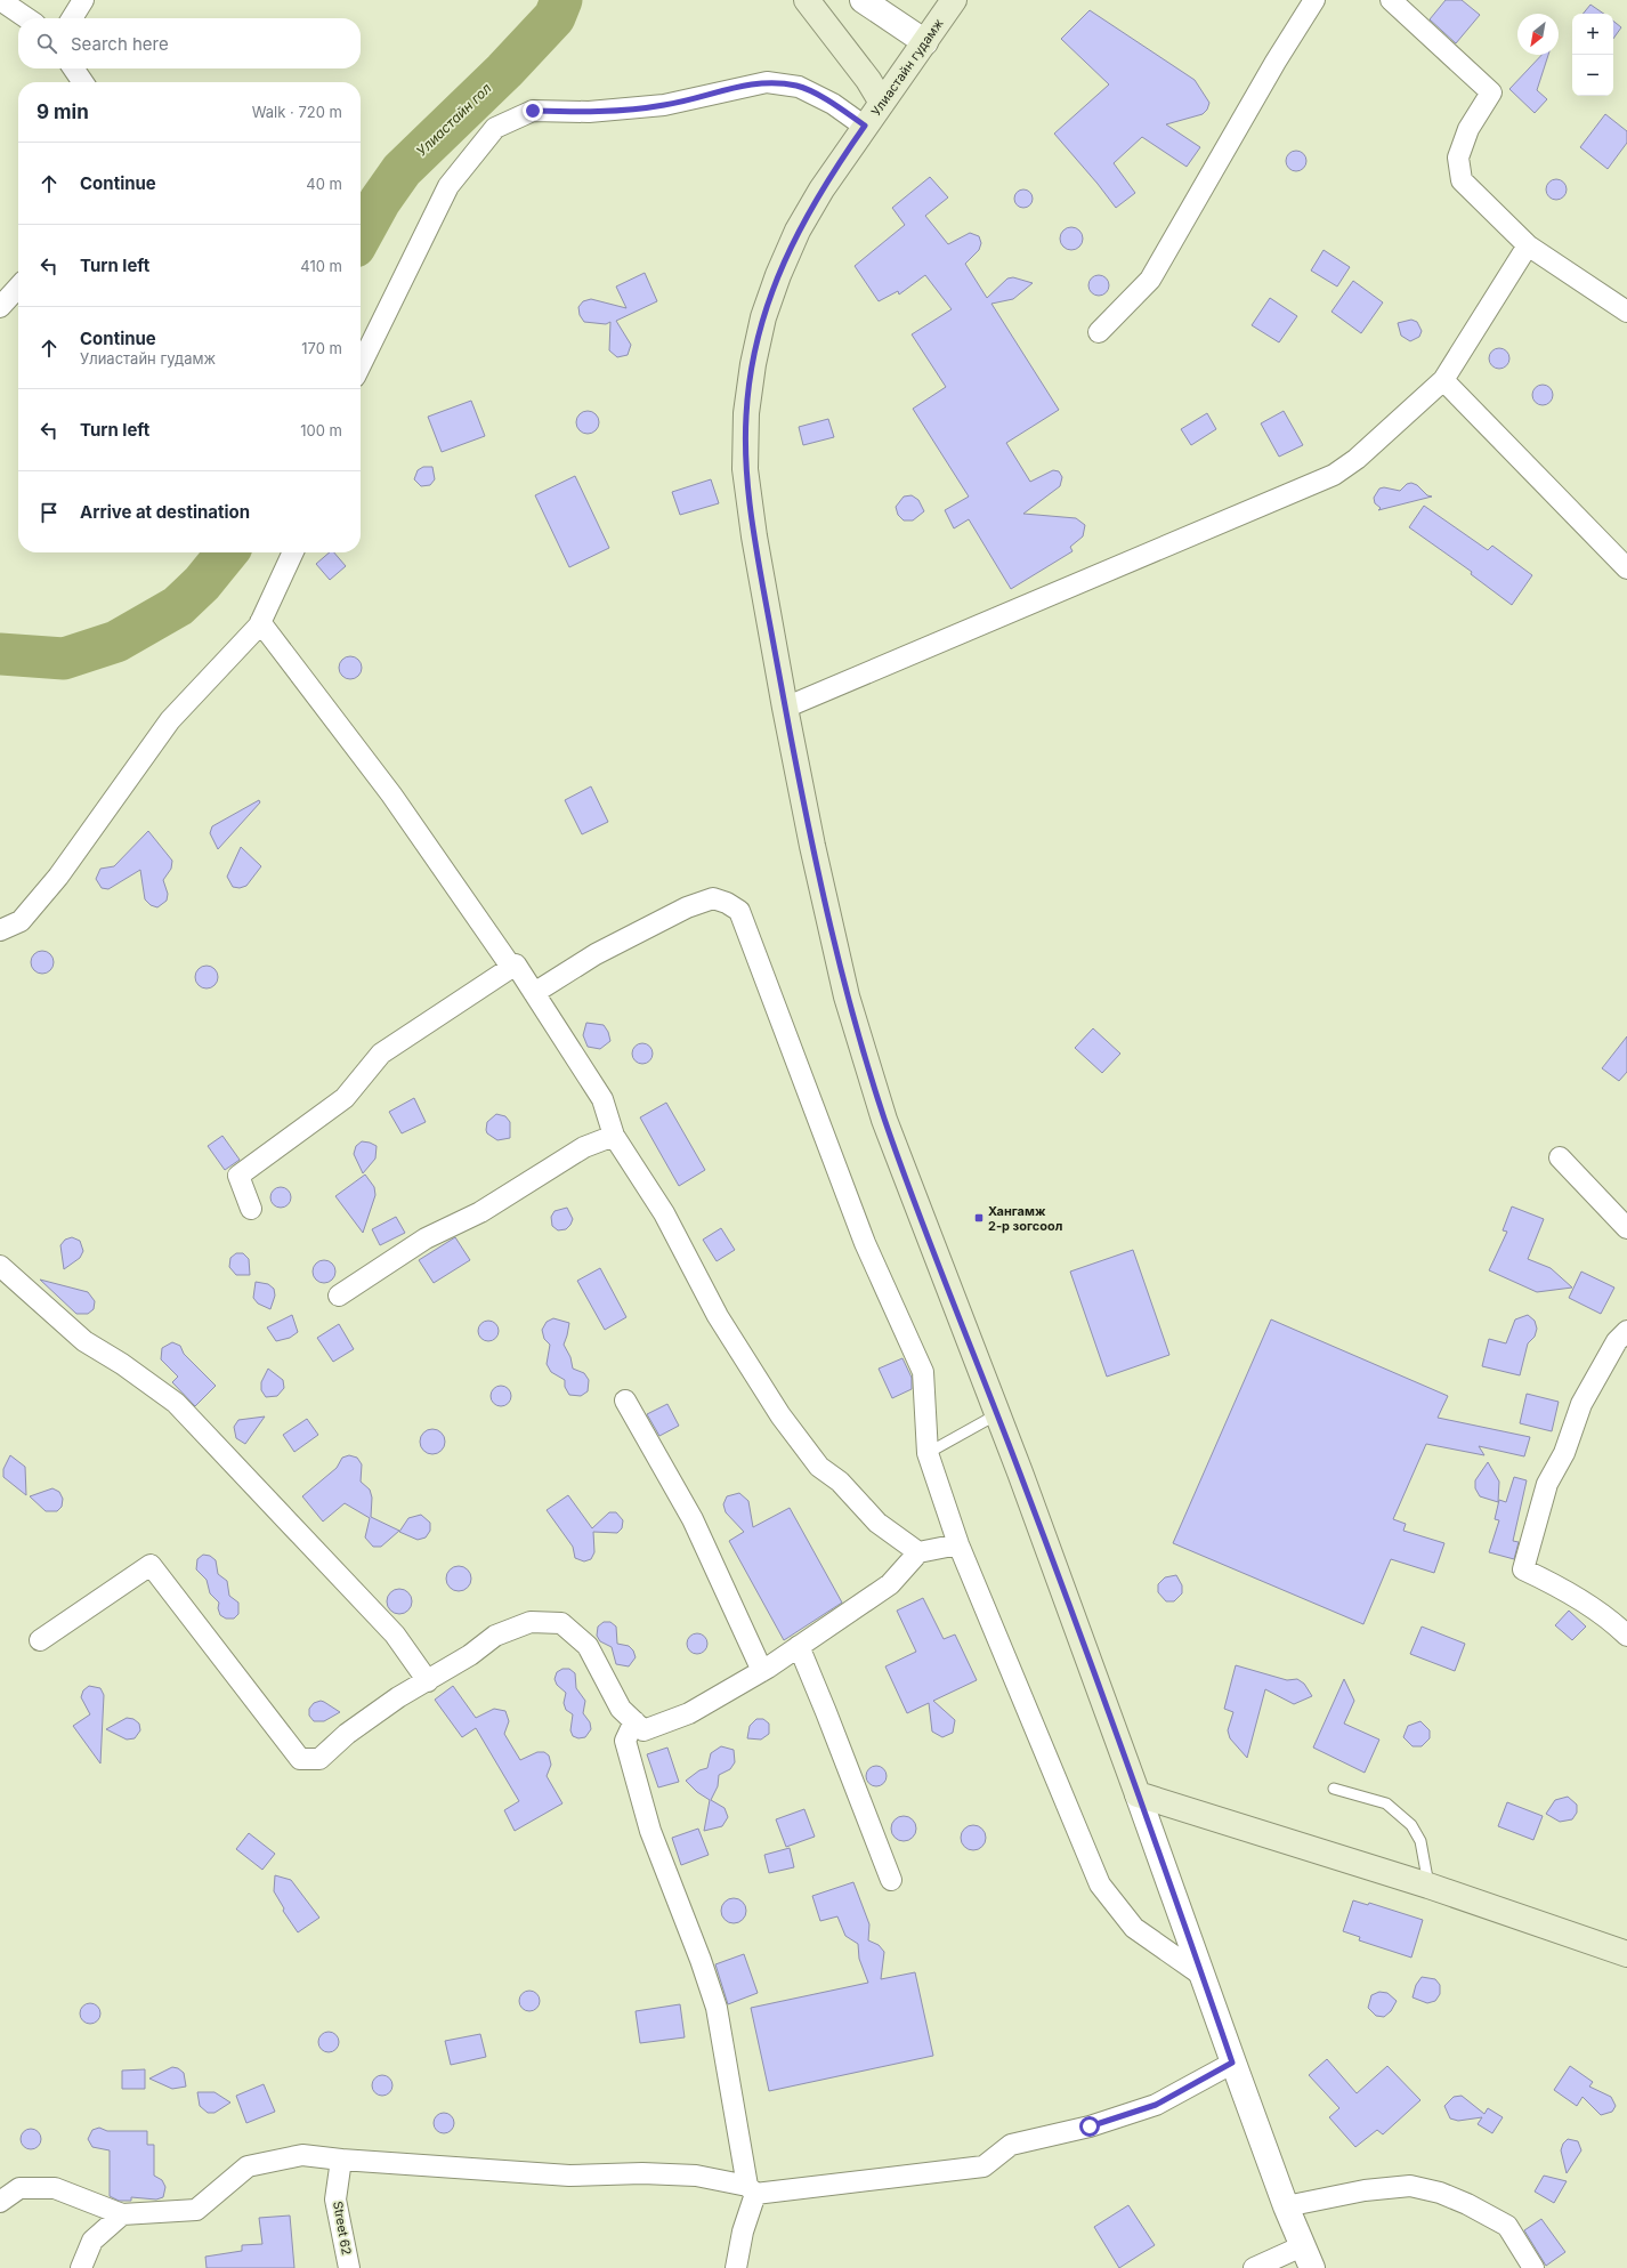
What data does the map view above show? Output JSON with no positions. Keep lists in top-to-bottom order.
{
  "streets": {
    "main road": ["Улиастайн гудамж"],
    "street": ["Street 62"]
  },
  "water": ["Улиастайн гол"],
  "places": {
    "transit": ["Хангамж 2-р зогсоол"]
  },
  "north": "bottom left",
  "page": {
    "map_buttons": ["+", "−"],
    "search": "Search here",
    "heading": ["9 min", "Walk · 720 m"],
    "list": [
      ["Continue", "40 m"],
      ["Turn left", "410 m"],
      ["Continue", "Улиастайн гудамж", "170 m"],
      ["Turn left", "100 m"],
      "Arrive at destination"
    ]
  }
}
